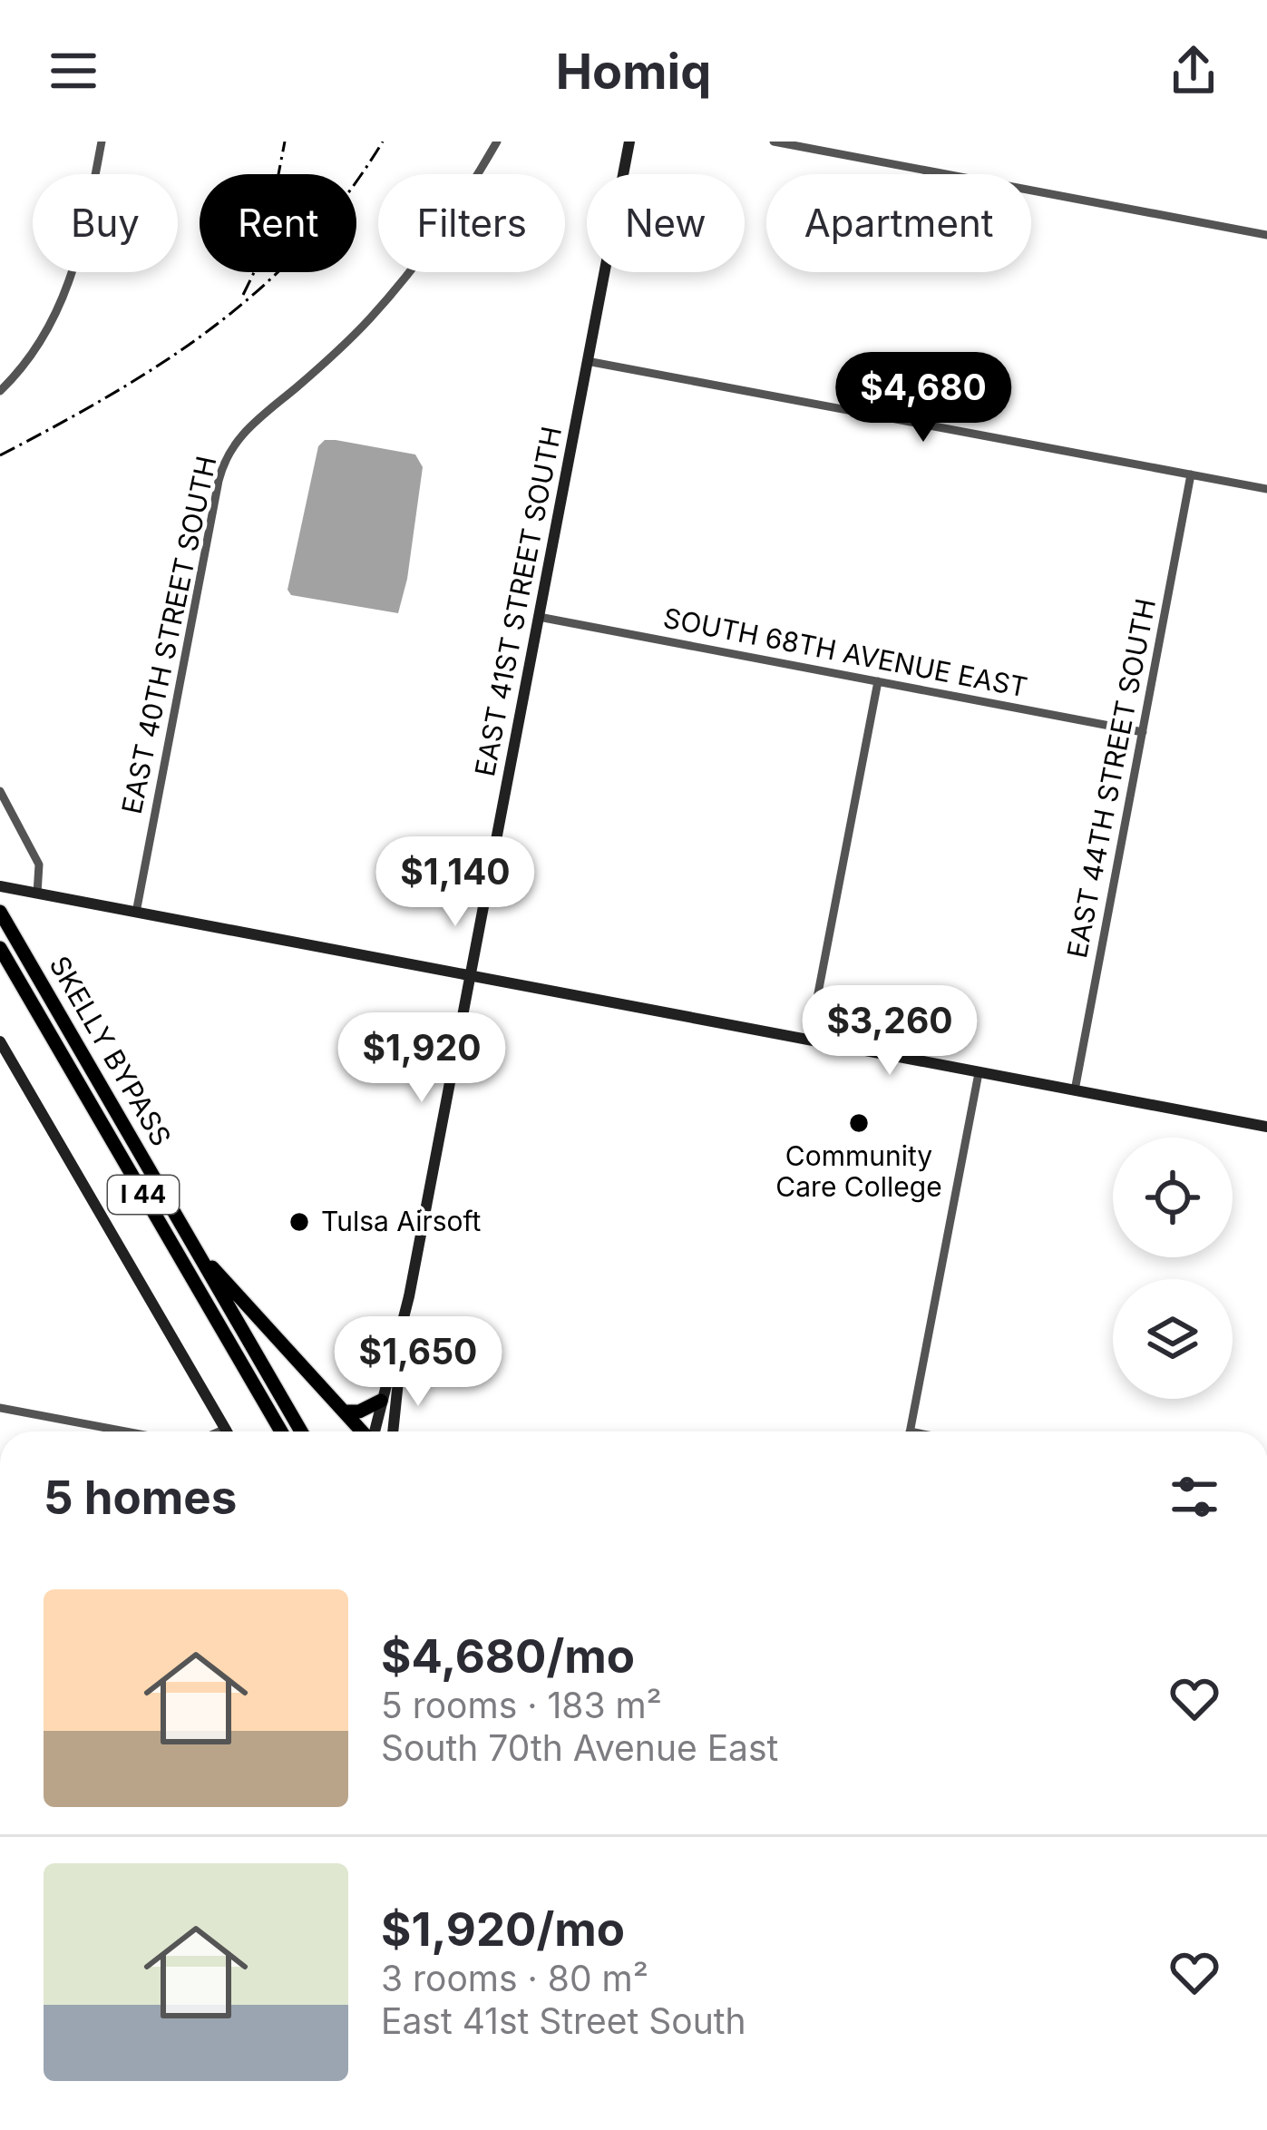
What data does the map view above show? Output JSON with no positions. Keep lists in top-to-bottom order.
{
  "streets": {
    "highway": ["SKELLY BYPASS", "I 44"],
    "main road": ["EAST 41ST STREET SOUTH"],
    "street": ["EAST 40TH STREET SOUTH", "SOUTH 68TH AVENUE EAST", "EAST 44TH STREET SOUTH"]
  },
  "crossings": [
    ["EAST 41ST STREET SOUTH", "SOUTH 68TH AVENUE EAST"],
    ["SOUTH 68TH AVENUE EAST", "EAST 44TH STREET SOUTH"]
  ],
  "places": ["Community Care College", "Tulsa Airsoft"],
  "page": {
    "header": "Homiq",
    "chip": [
      "Buy",
      "Rent",
      "Filters",
      "New",
      "Apartment"
    ],
    "price": [
      "$4,680",
      "$1,140",
      "$3,260",
      "$1,920",
      "$1,650"
    ],
    "heading": "5 homes",
    "list": [
      {
        "name": "$4,680/mo",
        "note": "5 rooms · 183 m² · South 70th Avenue East"
      },
      {
        "name": "$1,920/mo",
        "note": "3 rooms · 80 m² · East 41st Street South"
      }
    ]
  }
}
